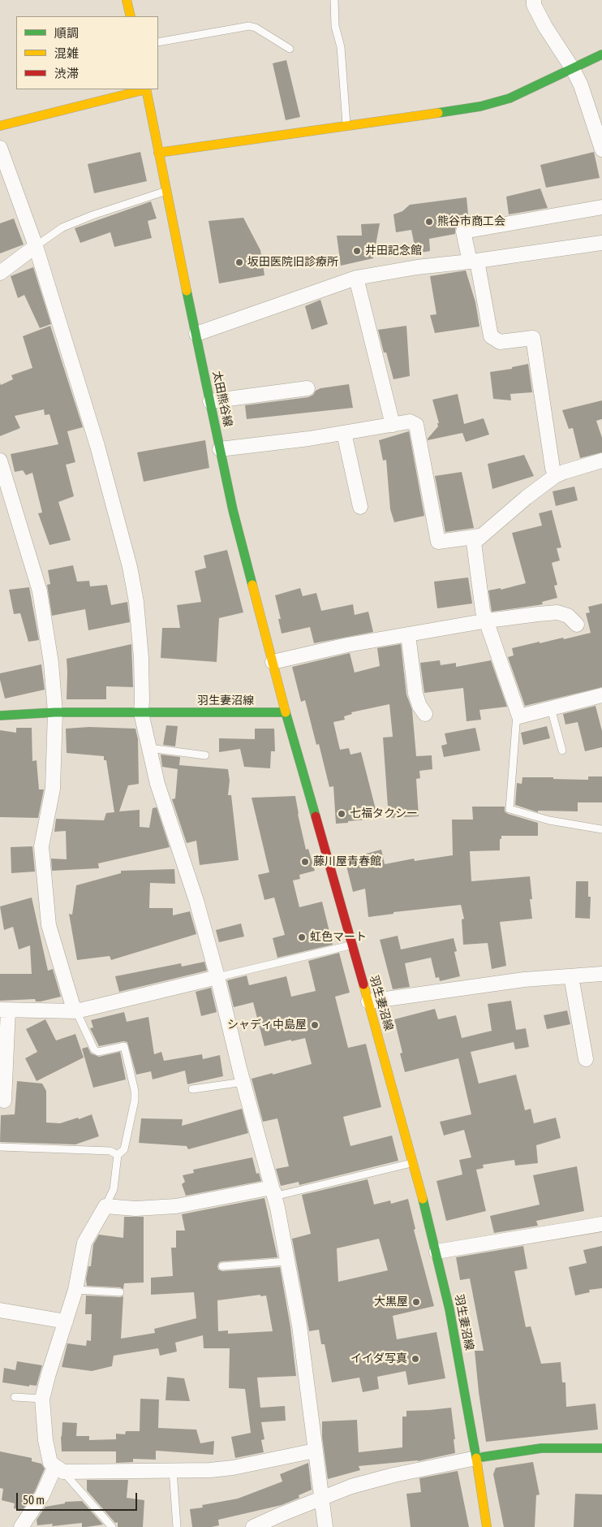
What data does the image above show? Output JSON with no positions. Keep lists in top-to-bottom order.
{
  "streets": {
    "main road": ["太田熊谷線", "羽生妻沼線"]
  },
  "crossings": [
    ["太田熊谷線", "羽生妻沼線"]
  ],
  "places": [
    "熊谷市商工会",
    "井田記念館",
    "坂田医院旧診療所",
    "七福タクシー",
    "藤川屋青春館",
    "虹色マート",
    "シャディ中島屋",
    "大黒屋",
    "イイダ写真"
  ],
  "legend": ["順調", "混雑", "渋滞"],
  "scale_bar": "50 m"
}
